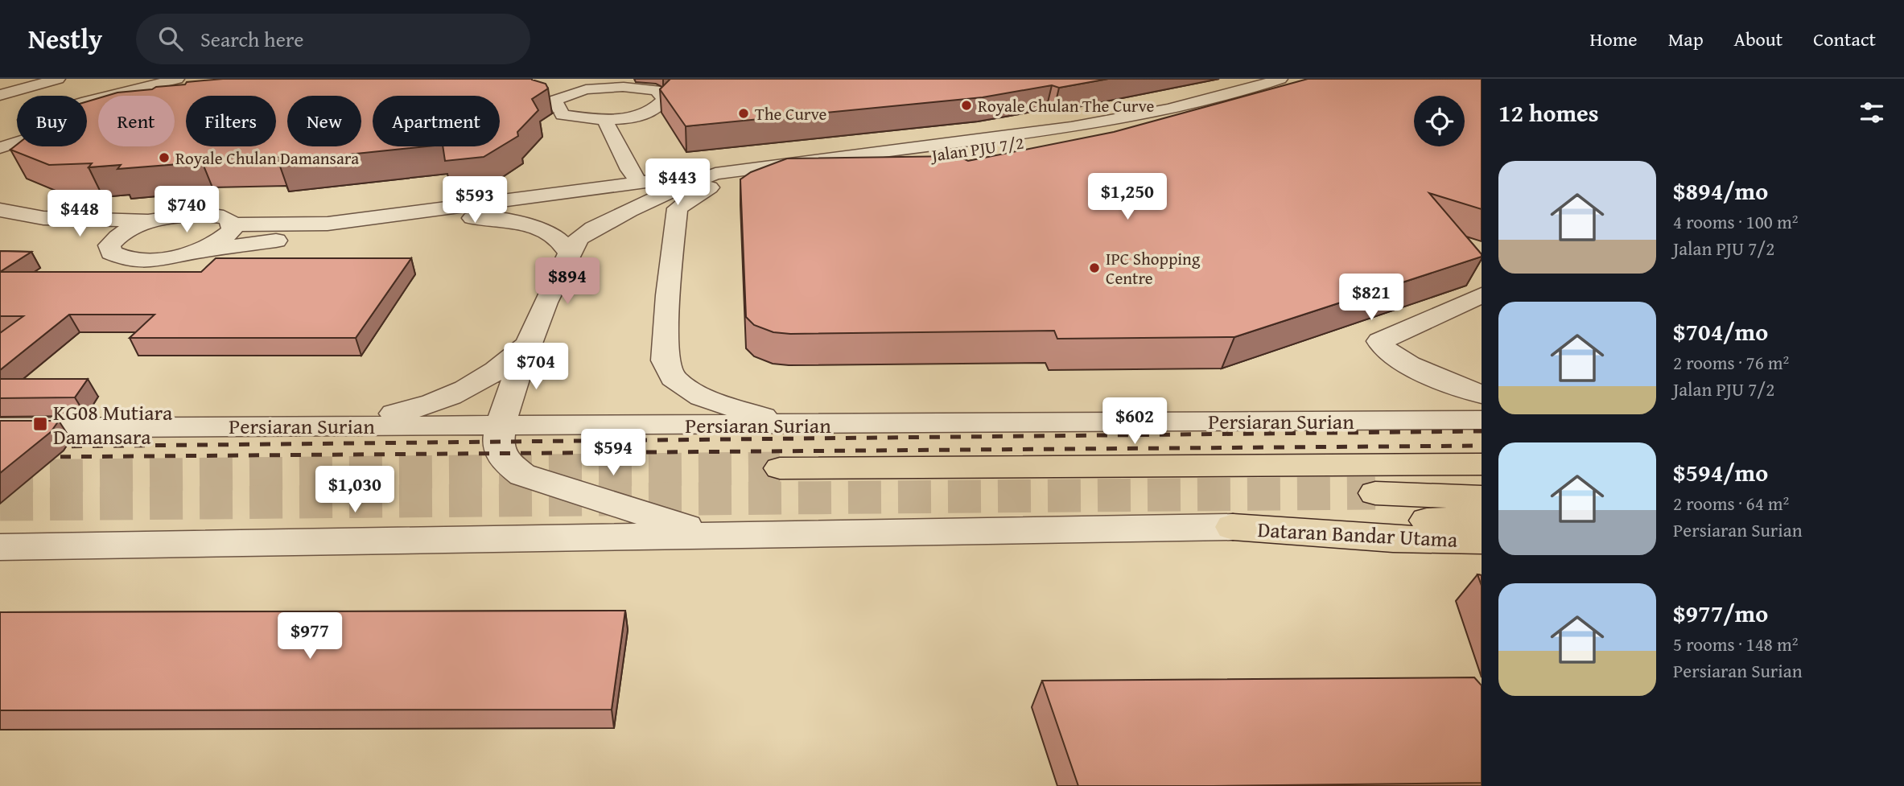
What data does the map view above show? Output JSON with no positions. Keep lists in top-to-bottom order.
{
  "streets": {
    "main road": ["Persiaran Surian", "Dataran Bandar Utama"],
    "street": ["Jalan PJU 7/2"]
  },
  "crossings": [
    ["Jalan PJU 7/2", "Persiaran Surian"]
  ],
  "places": {
    "other": [
      "Royale Chulan The Curve",
      "The Curve",
      "Royale Chulan Damansara",
      "IPC Shopping Centre"
    ],
    "transit": ["KG08 Mutiara Damansara"]
  },
  "page": {
    "header": "Nestly",
    "search": "Search here",
    "nav": [
      "Home",
      "Map",
      "About",
      "Contact"
    ],
    "heading": "12 homes",
    "chip": [
      "Buy",
      "Rent",
      "Filters",
      "New",
      "Apartment"
    ],
    "list": [
      {
        "name": "$894/mo",
        "note": "4 rooms · 100 m² · Jalan PJU 7/2"
      },
      {
        "name": "$704/mo",
        "note": "2 rooms · 76 m² · Jalan PJU 7/2"
      },
      {
        "name": "$594/mo",
        "note": "2 rooms · 64 m² · Persiaran Surian"
      },
      {
        "name": "$977/mo",
        "note": "5 rooms · 148 m² · Persiaran Surian"
      }
    ],
    "price": [
      "$443",
      "$1,250",
      "$593",
      "$740",
      "$448",
      "$894",
      "$821",
      "$704",
      "$602",
      "$594",
      "$1,030",
      "$977"
    ]
  }
}
